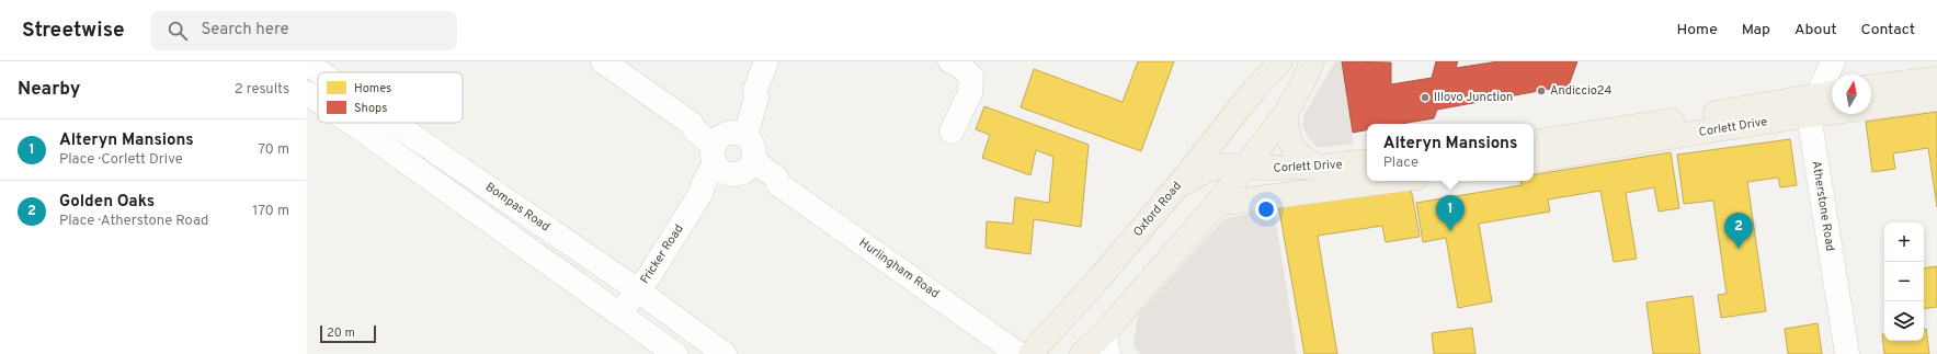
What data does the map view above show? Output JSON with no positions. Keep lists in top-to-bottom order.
{
  "streets": {
    "main road": ["Corlett Drive", "Oxford Road"],
    "street": [
      "Atherstone Road",
      "Bompas Road",
      "Fricker Road",
      "Hurlingham Road"
    ]
  },
  "crossings": [
    ["Corlett Drive", "Atherstone Road"],
    ["Corlett Drive", "Oxford Road"],
    ["Bompas Road", "Fricker Road"],
    ["Fricker Road", "Hurlingham Road"]
  ],
  "places": ["Andiccio24", "Illovo Junction"],
  "legend": ["Homes", "Shops"],
  "scale_bar": "20 m",
  "north": "top",
  "page": {
    "header": "Streetwise",
    "search": "Search here",
    "nav": [
      "Home",
      "Map",
      "About",
      "Contact"
    ],
    "heading": ["Nearby", "2 results"],
    "list": [
      {
        "mark": "1",
        "name": "Alteryn Mansions",
        "note": "Place · Corlett Drive",
        "value": "70 m"
      },
      {
        "mark": "2",
        "name": "Golden Oaks",
        "note": "Place · Atherstone Road",
        "value": "170 m"
      }
    ],
    "popup": ["Alteryn Mansions", "Place"],
    "pins": ["1", "2"],
    "map_buttons": ["+", "−"],
    "scale": "20 m"
  }
}
